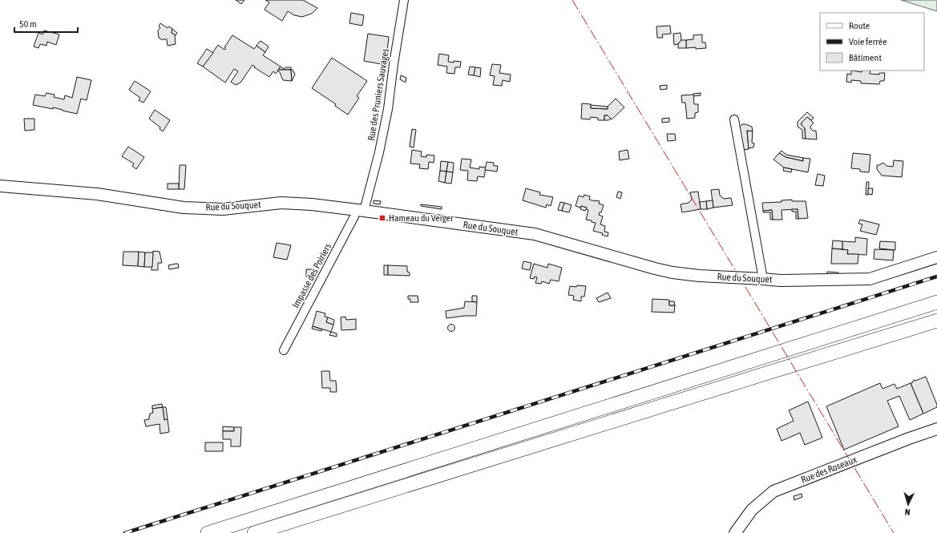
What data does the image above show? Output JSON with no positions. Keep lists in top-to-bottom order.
{
  "streets": {
    "street": [
      "Rue des Pruniers Sauvages",
      "Rue du Souquet",
      "Impasse des Poiriers",
      "Rue des Roseaux"
    ]
  },
  "crossings": [
    ["Rue des Pruniers Sauvages", "Rue du Souquet"],
    ["Rue des Pruniers Sauvages", "Impasse des Poiriers"],
    ["Rue du Souquet", "Impasse des Poiriers"]
  ],
  "places": {
    "transit": ["Hameau du Verger"]
  },
  "legend": ["Route", "Voie ferrée", "Bâtiment"],
  "scale_bar": "50 m",
  "north": "bottom"
}
